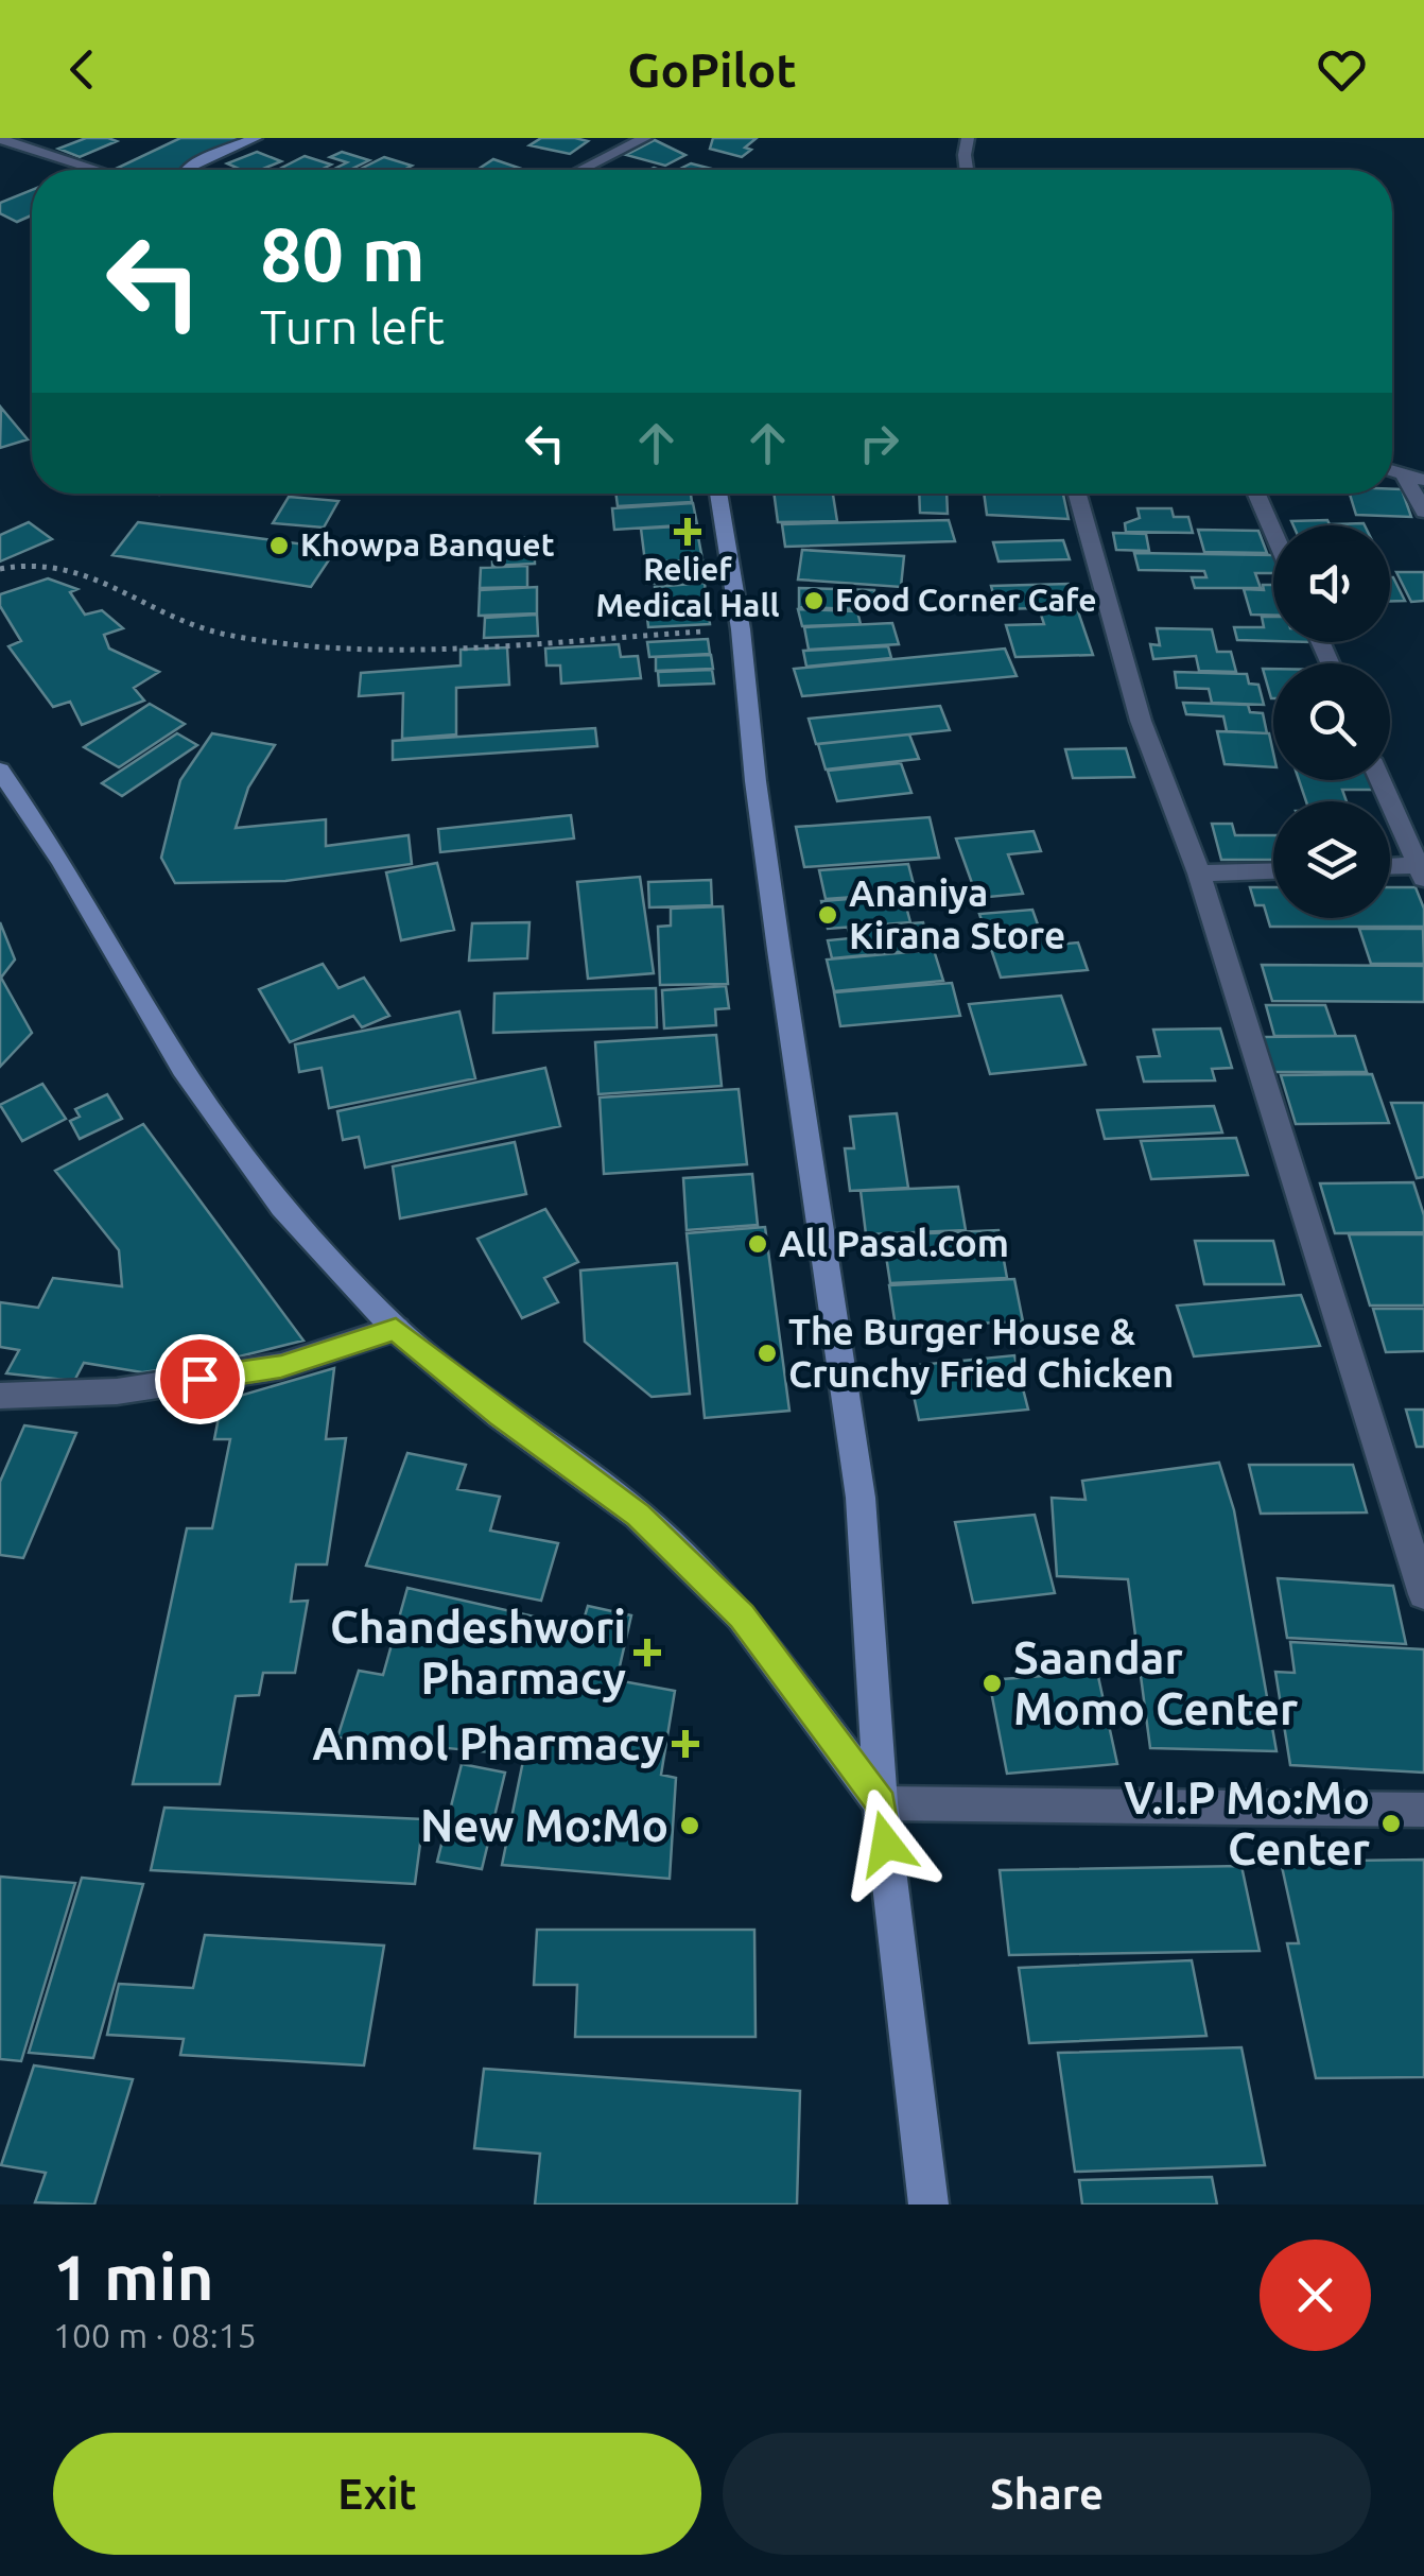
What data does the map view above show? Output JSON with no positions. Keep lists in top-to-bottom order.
{
  "places": {
    "health": ["Relief Medical Hall", "Chandeshwori Pharmacy", "Anmol Pharmacy"],
    "other": [
      "Khowpa Banquet",
      "Food Corner Cafe",
      "Ananiya Kirana Store",
      "All Pasal.com",
      "The Burger House & Crunchy Fried Chicken",
      "Saandar Momo Center",
      "V.I.P Mo:Mo Center",
      "New Mo:Mo"
    ]
  },
  "page": {
    "header": "GoPilot",
    "turn": ["80 m", "Turn left"],
    "heading": ["1 min", "100 m · 08:15"],
    "buttons": ["Exit", "Share"]
  }
}
